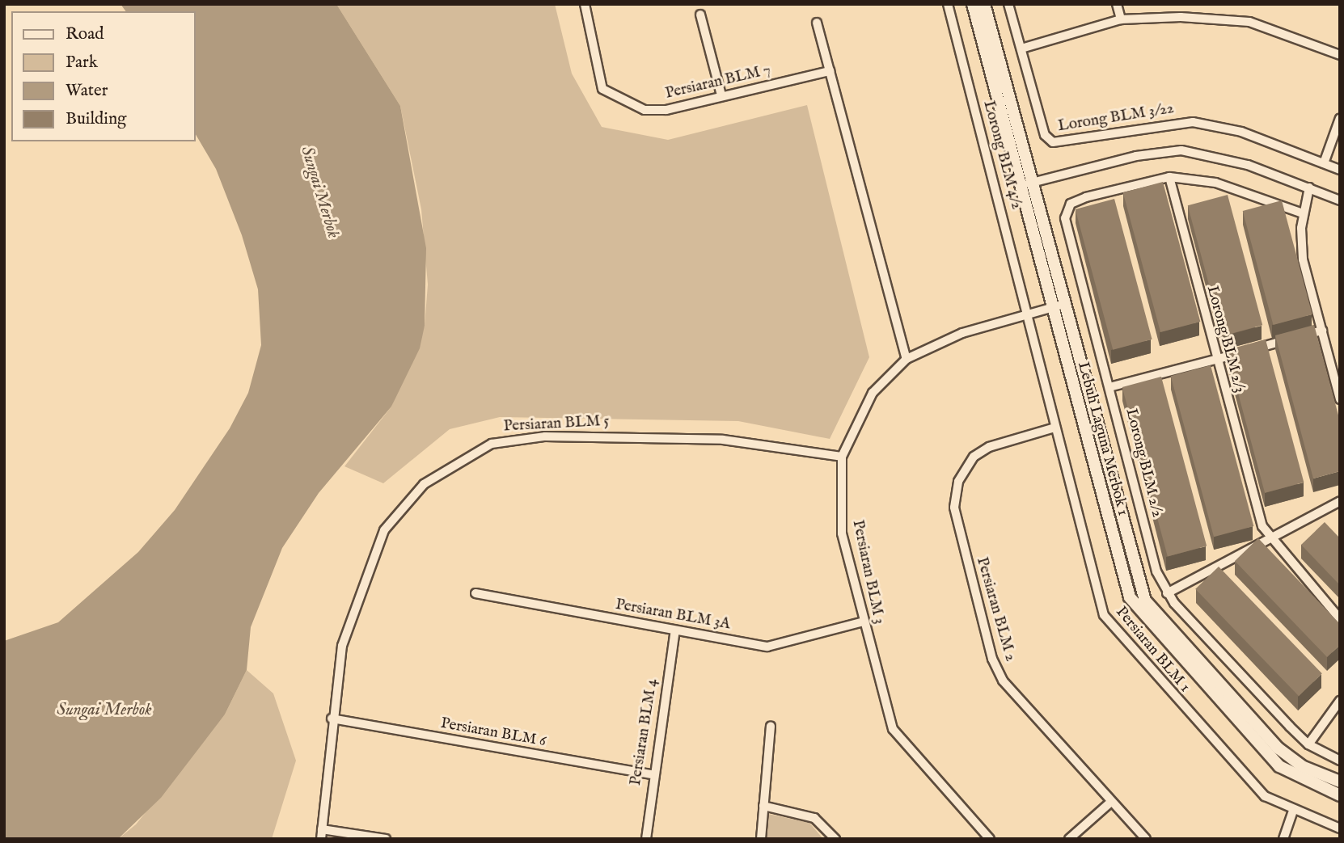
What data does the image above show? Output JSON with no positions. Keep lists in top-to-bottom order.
{
  "streets": {
    "street": [
      "Persiaran BLM 7",
      "Lorong BLM 3/22",
      "Lorong BLM 4/2",
      "Lorong BLM 2/3",
      "Persiaran BLM 5",
      "Lebuh Laguna Merbok 1",
      "Lorong BLM 2/2",
      "Persiaran BLM 3",
      "Persiaran BLM 2",
      "Persiaran BLM 3A",
      "Persiaran BLM 1",
      "Persiaran BLM 4",
      "Persiaran BLM 6"
    ]
  },
  "crossings": [
    ["Lorong BLM 4/2", "Persiaran BLM 3"],
    ["Lorong BLM 4/2", "Persiaran BLM 1"],
    ["Lorong BLM 2/3", "Lorong BLM 2/2"],
    ["Persiaran BLM 5", "Persiaran BLM 3"],
    ["Persiaran BLM 5", "Persiaran BLM 6"],
    ["Lebuh Laguna Merbok 1", "Persiaran BLM 3"],
    ["Persiaran BLM 3", "Persiaran BLM 3A"],
    ["Persiaran BLM 3", "Persiaran BLM 1"],
    ["Persiaran BLM 2", "Persiaran BLM 1"],
    ["Persiaran BLM 3A", "Persiaran BLM 4"],
    ["Persiaran BLM 4", "Persiaran BLM 6"]
  ],
  "water": ["Sungai Merbok"],
  "legend": [
    "Road",
    "Park",
    "Water",
    "Building"
  ]
}
